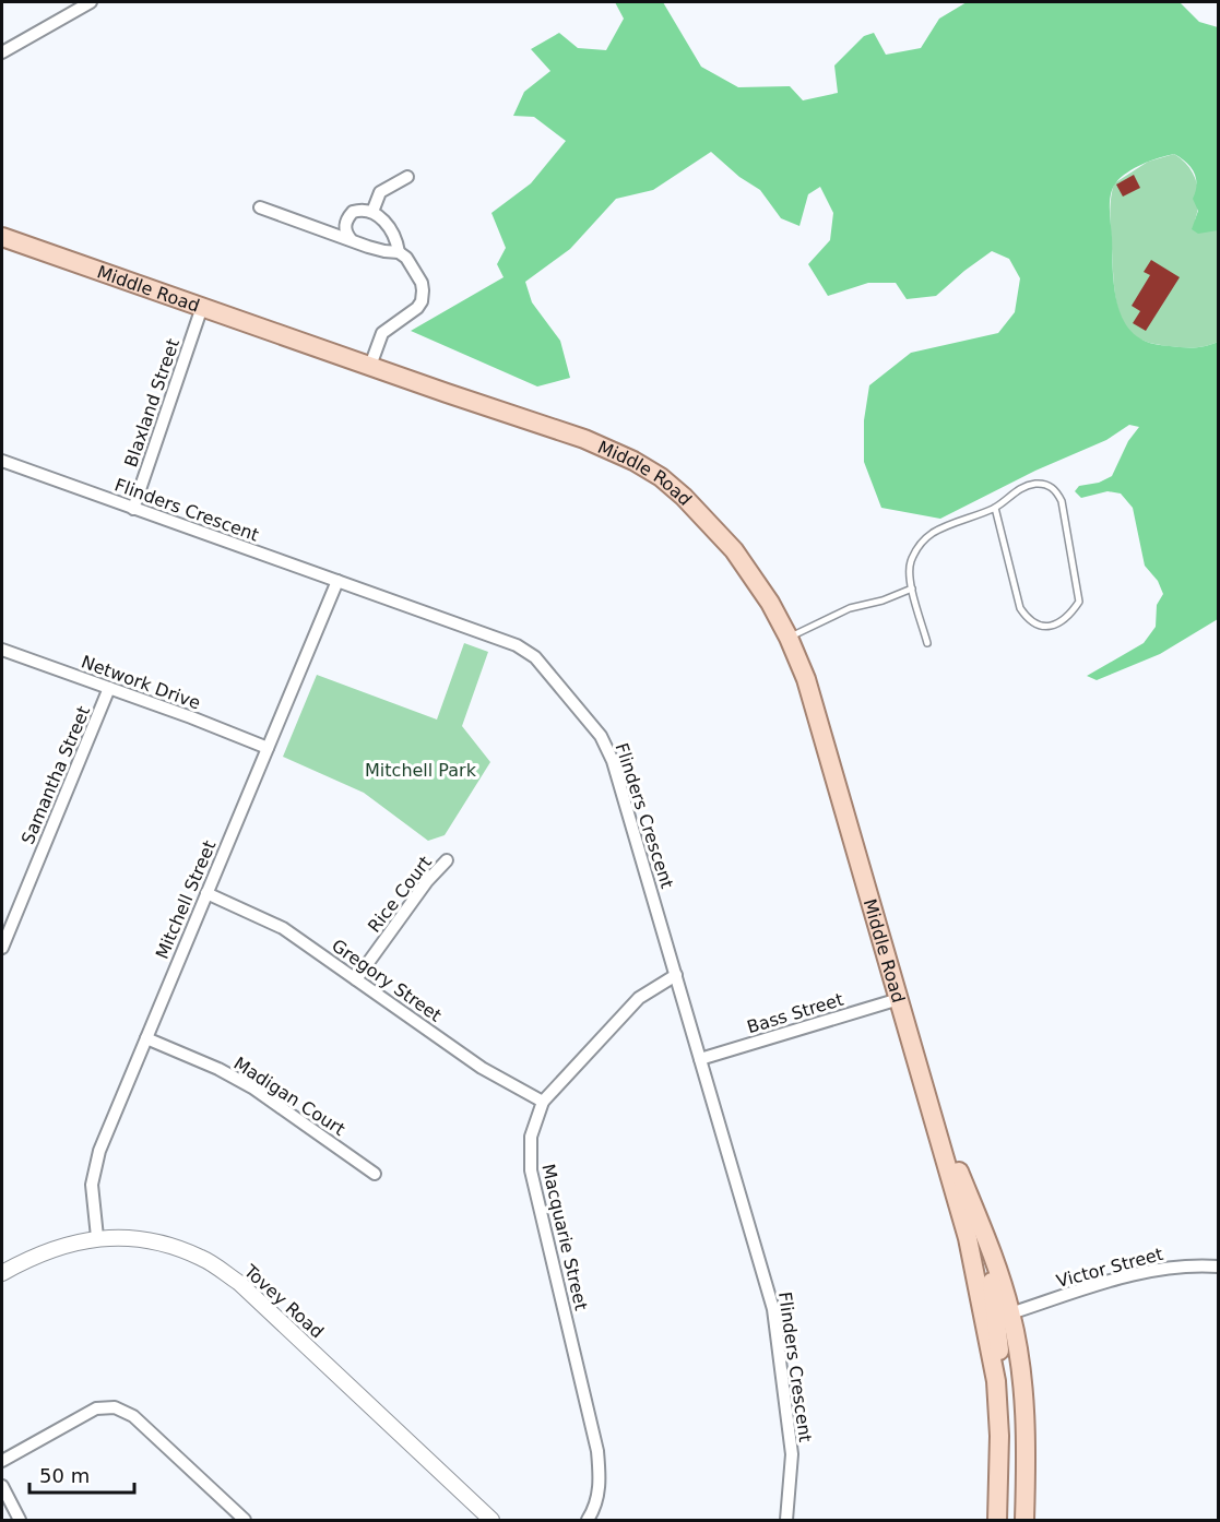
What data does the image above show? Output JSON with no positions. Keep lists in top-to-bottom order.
{
  "streets": {
    "main road": ["Middle Road"],
    "street": [
      "Blaxland Street",
      "Flinders Crescent",
      "Network Drive",
      "Samantha Street",
      "Rice Court",
      "Mitchell Street",
      "Gregory Street",
      "Bass Street",
      "Madigan Court",
      "Macquarie Street",
      "Victor Street",
      "Tovey Road"
    ]
  },
  "crossings": [
    ["Middle Road", "Blaxland Street"],
    ["Middle Road", "Bass Street"],
    ["Middle Road", "Victor Street"],
    ["Blaxland Street", "Flinders Crescent"],
    ["Flinders Crescent", "Mitchell Street"],
    ["Flinders Crescent", "Bass Street"],
    ["Flinders Crescent", "Macquarie Street"],
    ["Network Drive", "Samantha Street"],
    ["Network Drive", "Mitchell Street"],
    ["Rice Court", "Gregory Street"],
    ["Mitchell Street", "Gregory Street"],
    ["Mitchell Street", "Madigan Court"],
    ["Mitchell Street", "Tovey Road"],
    ["Gregory Street", "Macquarie Street"]
  ],
  "parks": ["Mitchell Park"],
  "scale_bar": "50 m"
}
